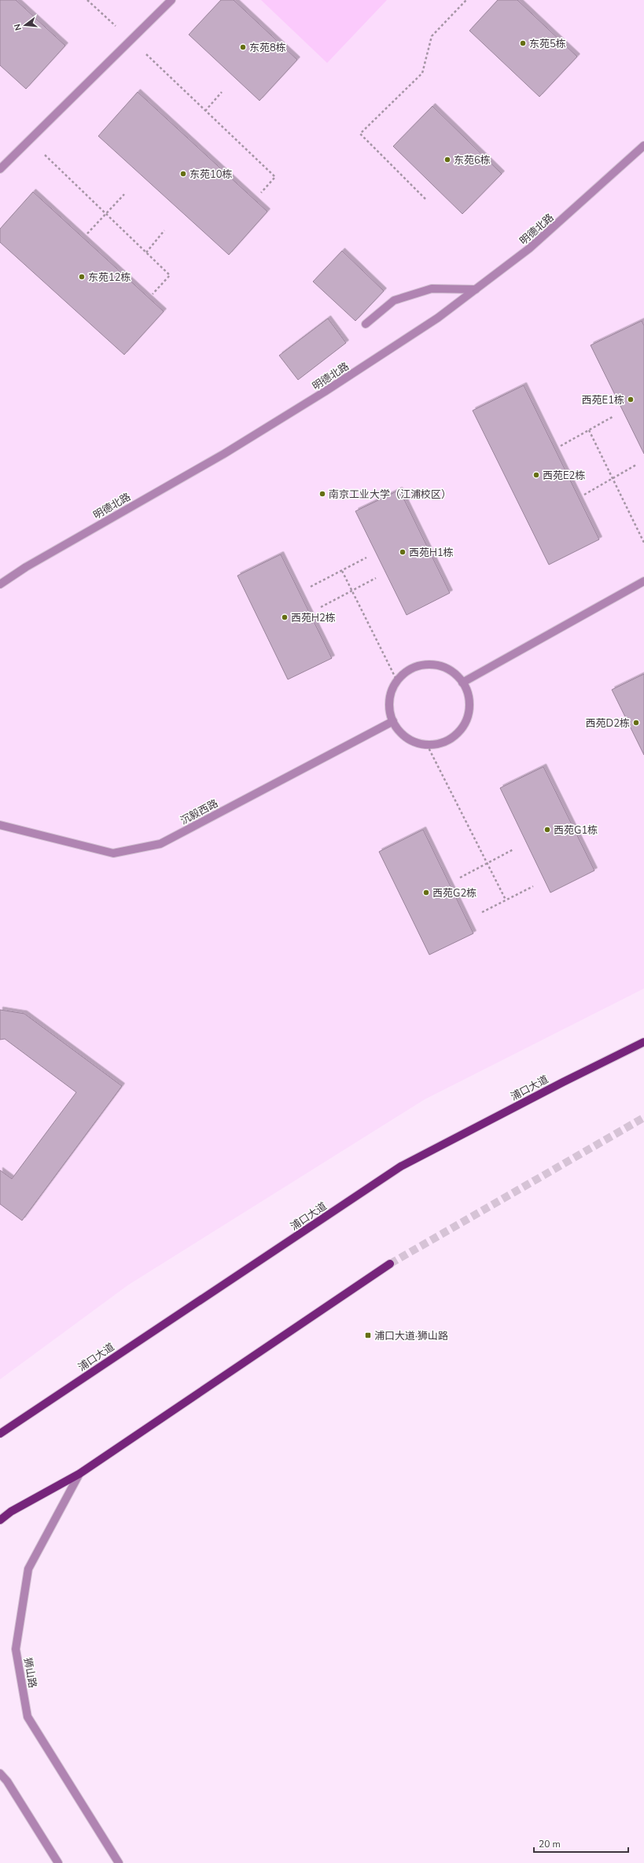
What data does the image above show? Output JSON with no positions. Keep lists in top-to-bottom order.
{
  "streets": {
    "main road": ["浦口大道"],
    "street": ["明德北路", "沉毅西路", "狮山路"]
  },
  "places": {
    "other": [
      "东苑5栋",
      "东苑8栋",
      "东苑6栋",
      "东苑10栋",
      "东苑12栋",
      "西苑E1栋",
      "西苑E2栋",
      "南京工业大学（江浦校区）",
      "西苑H1栋",
      "西苑H2栋",
      "西苑D2栋",
      "西苑G1栋",
      "西苑G2栋"
    ],
    "transit": ["浦口大道·狮山路"]
  },
  "scale_bar": "20 m",
  "north": "left"
}
